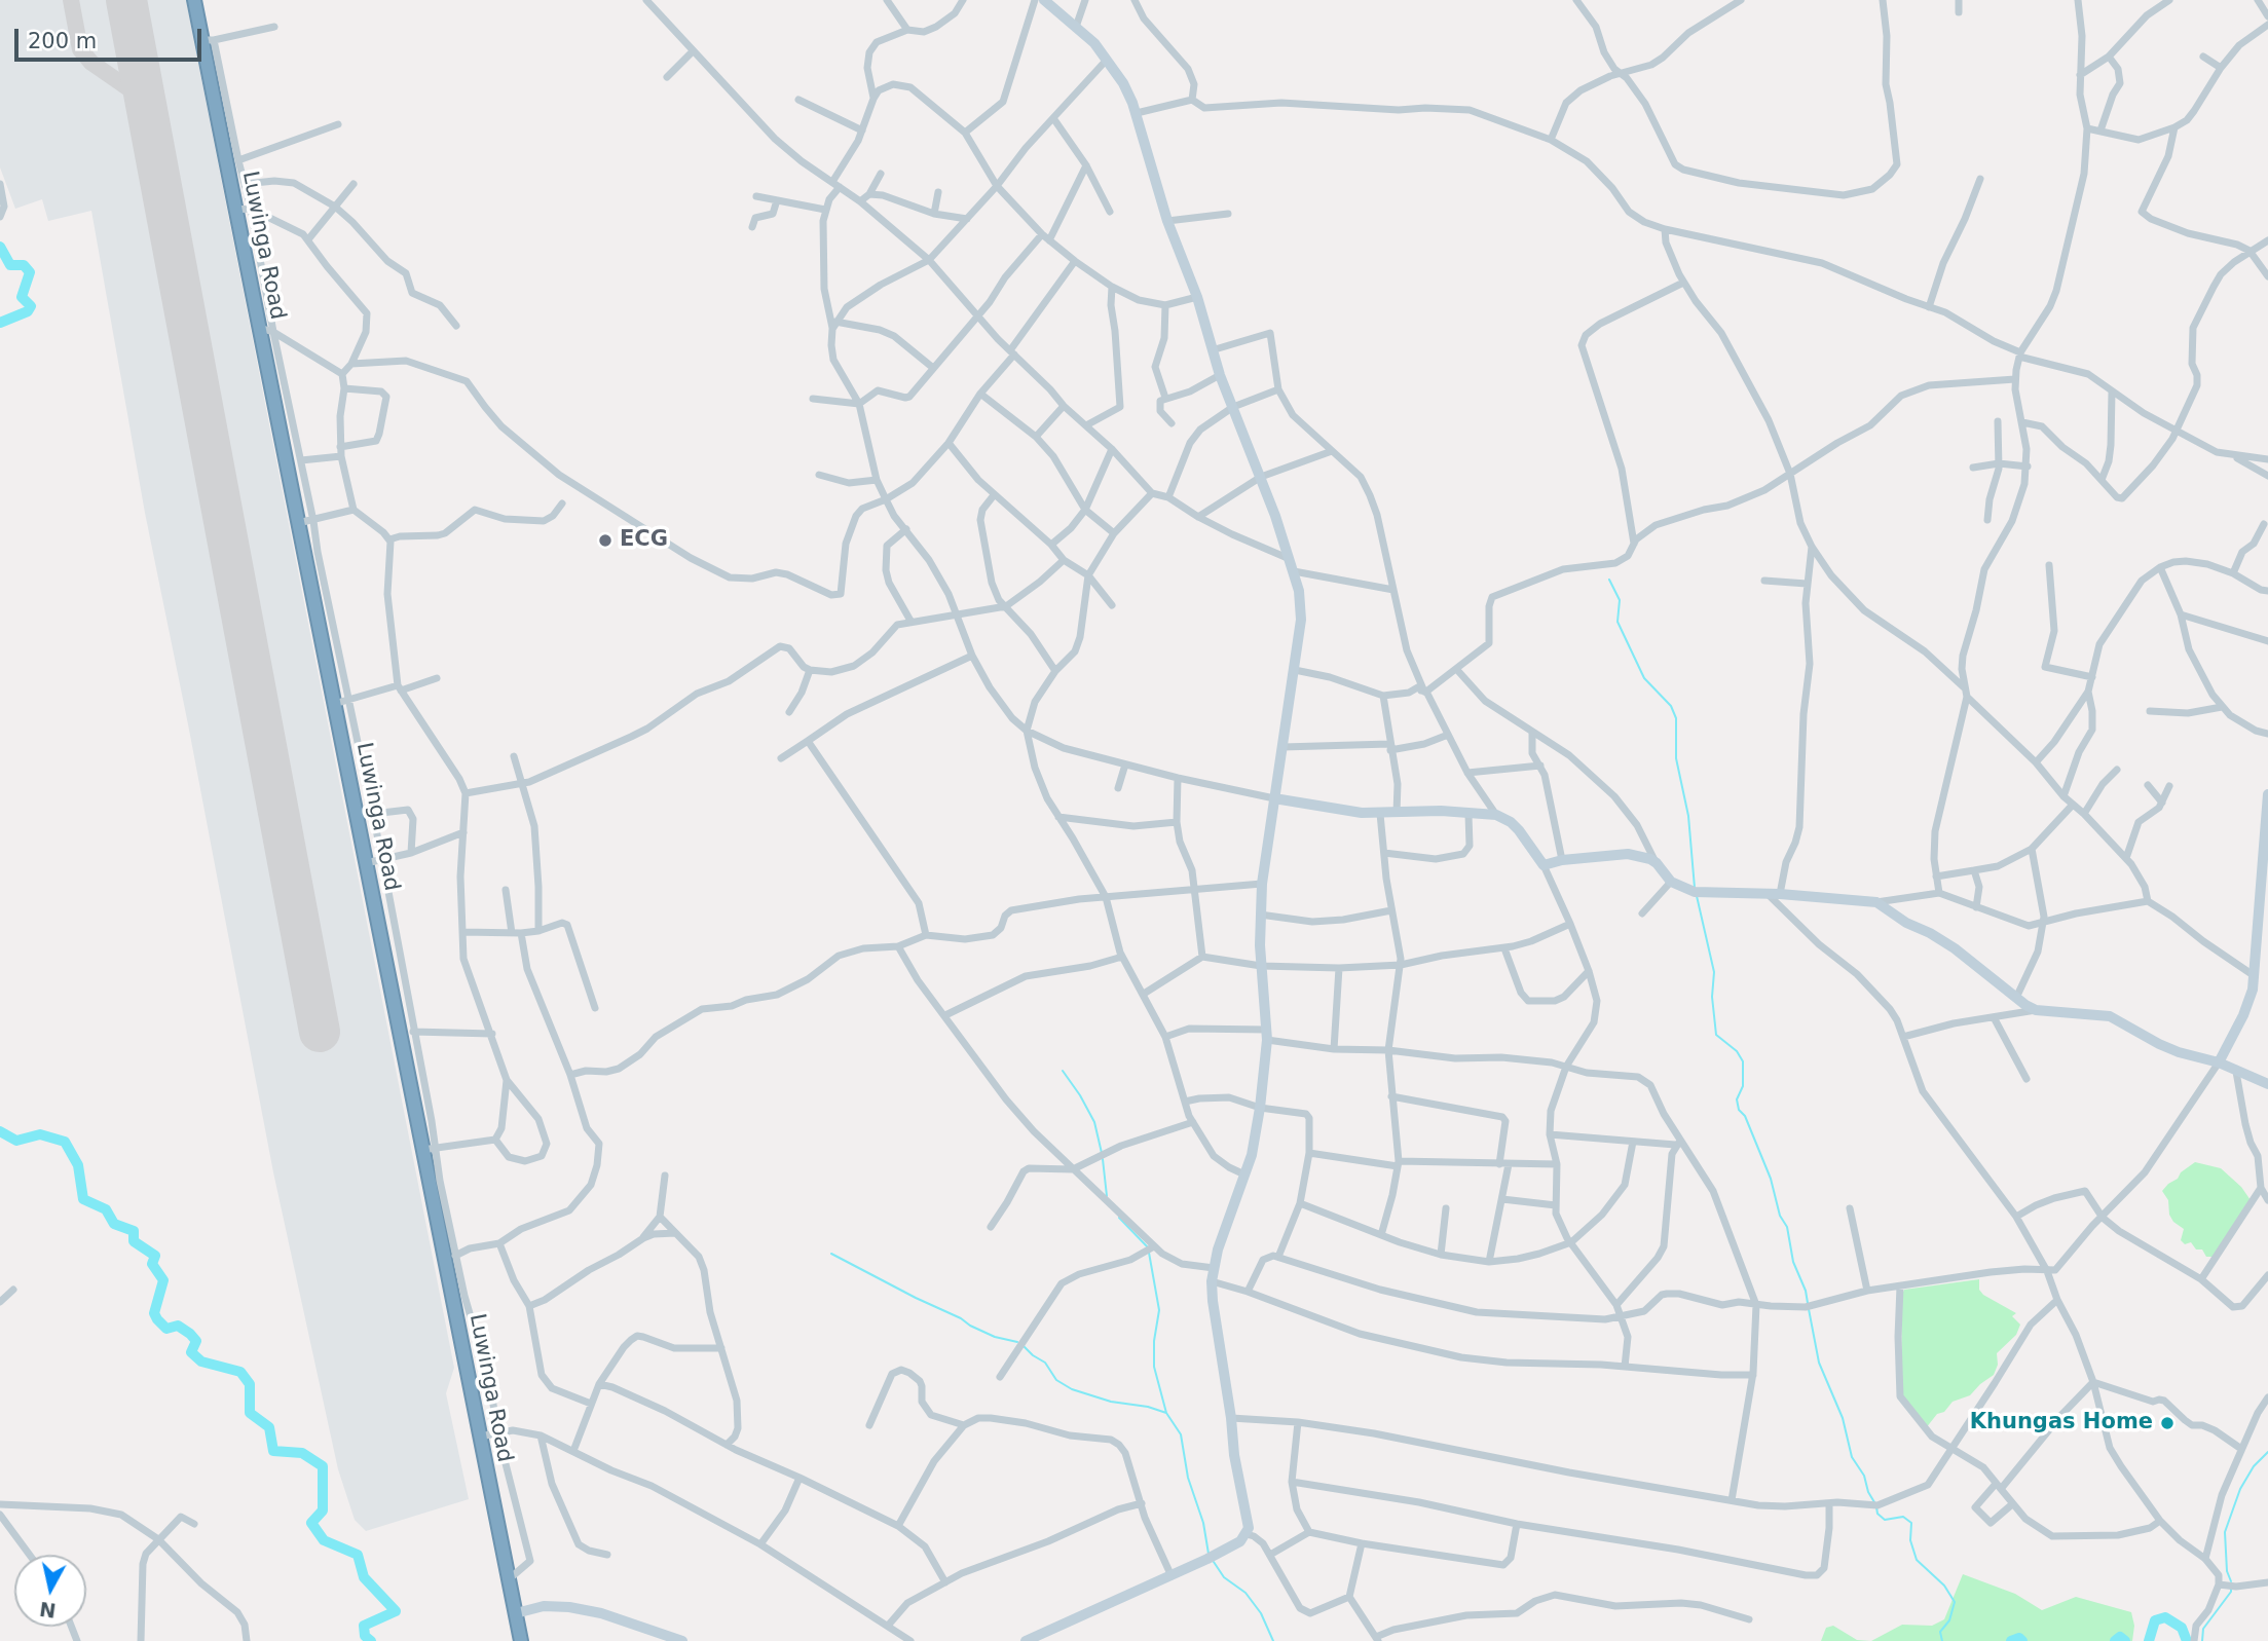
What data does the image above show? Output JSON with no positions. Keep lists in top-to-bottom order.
{
  "streets": {
    "highway": ["Luwinga Road"]
  },
  "places": ["ECG", "Khungas Home"],
  "scale_bar": "200 m",
  "north": "bottom"
}
